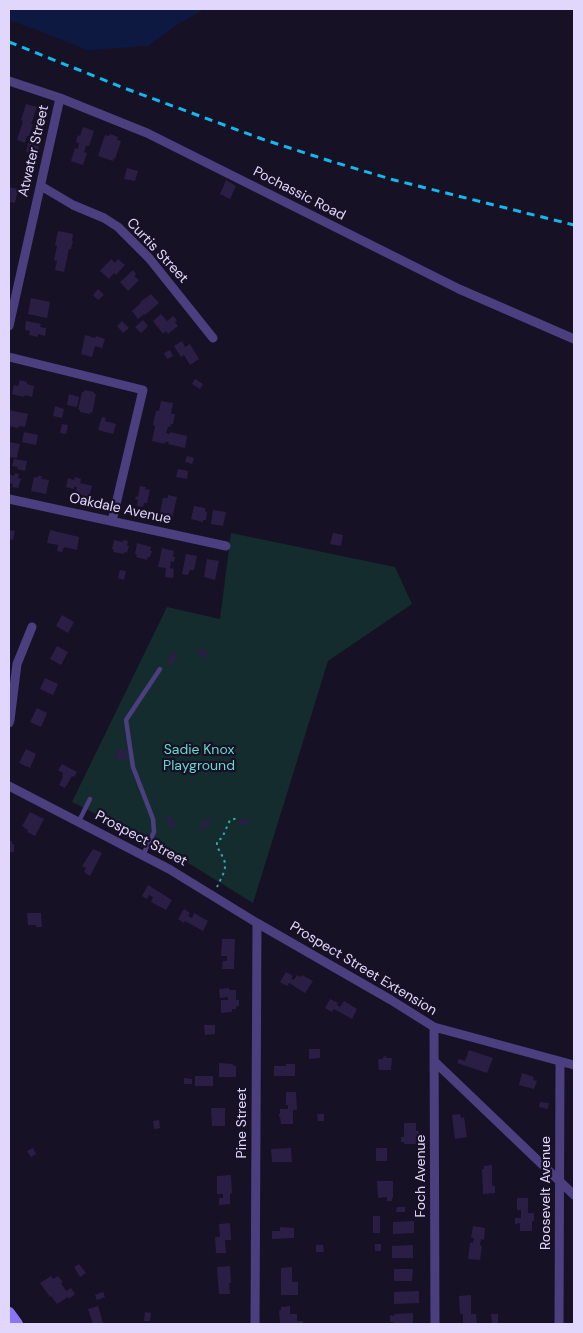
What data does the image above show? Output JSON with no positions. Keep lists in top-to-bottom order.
{
  "streets": {
    "street": [
      "Atwater Street",
      "Pochassic Road",
      "Curtis Street",
      "Oakdale Avenue",
      "Prospect Street",
      "Prospect Street Extension",
      "Pine Street",
      "Foch Avenue",
      "Roosevelt Avenue"
    ]
  },
  "crossings": [
    ["Atwater Street", "Pochassic Road"],
    ["Atwater Street", "Curtis Street"],
    ["Prospect Street", "Prospect Street Extension"],
    ["Prospect Street", "Pine Street"],
    ["Prospect Street Extension", "Pine Street"],
    ["Prospect Street Extension", "Foch Avenue"],
    ["Prospect Street Extension", "Roosevelt Avenue"]
  ],
  "parks": ["Sadie Knox Playground"]
}
